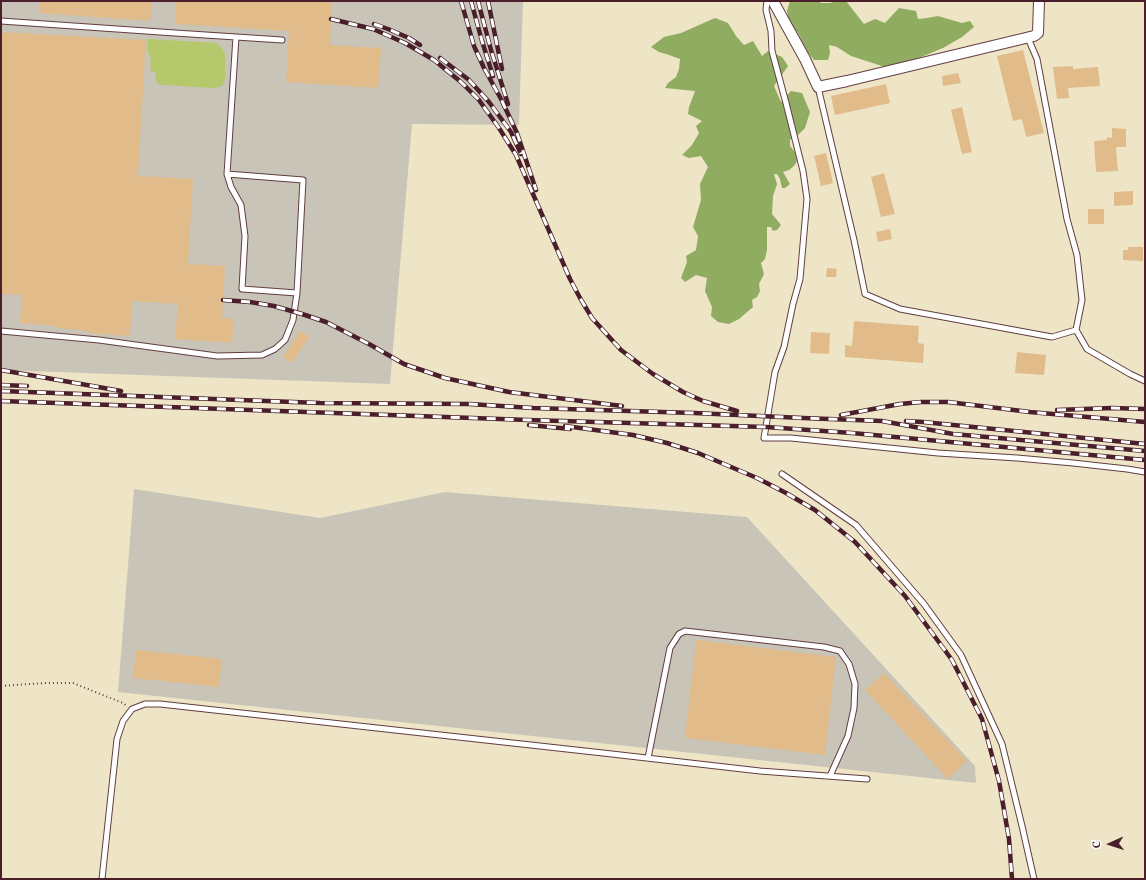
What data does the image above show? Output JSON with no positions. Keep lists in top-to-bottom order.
{
  "north": "left"
}
